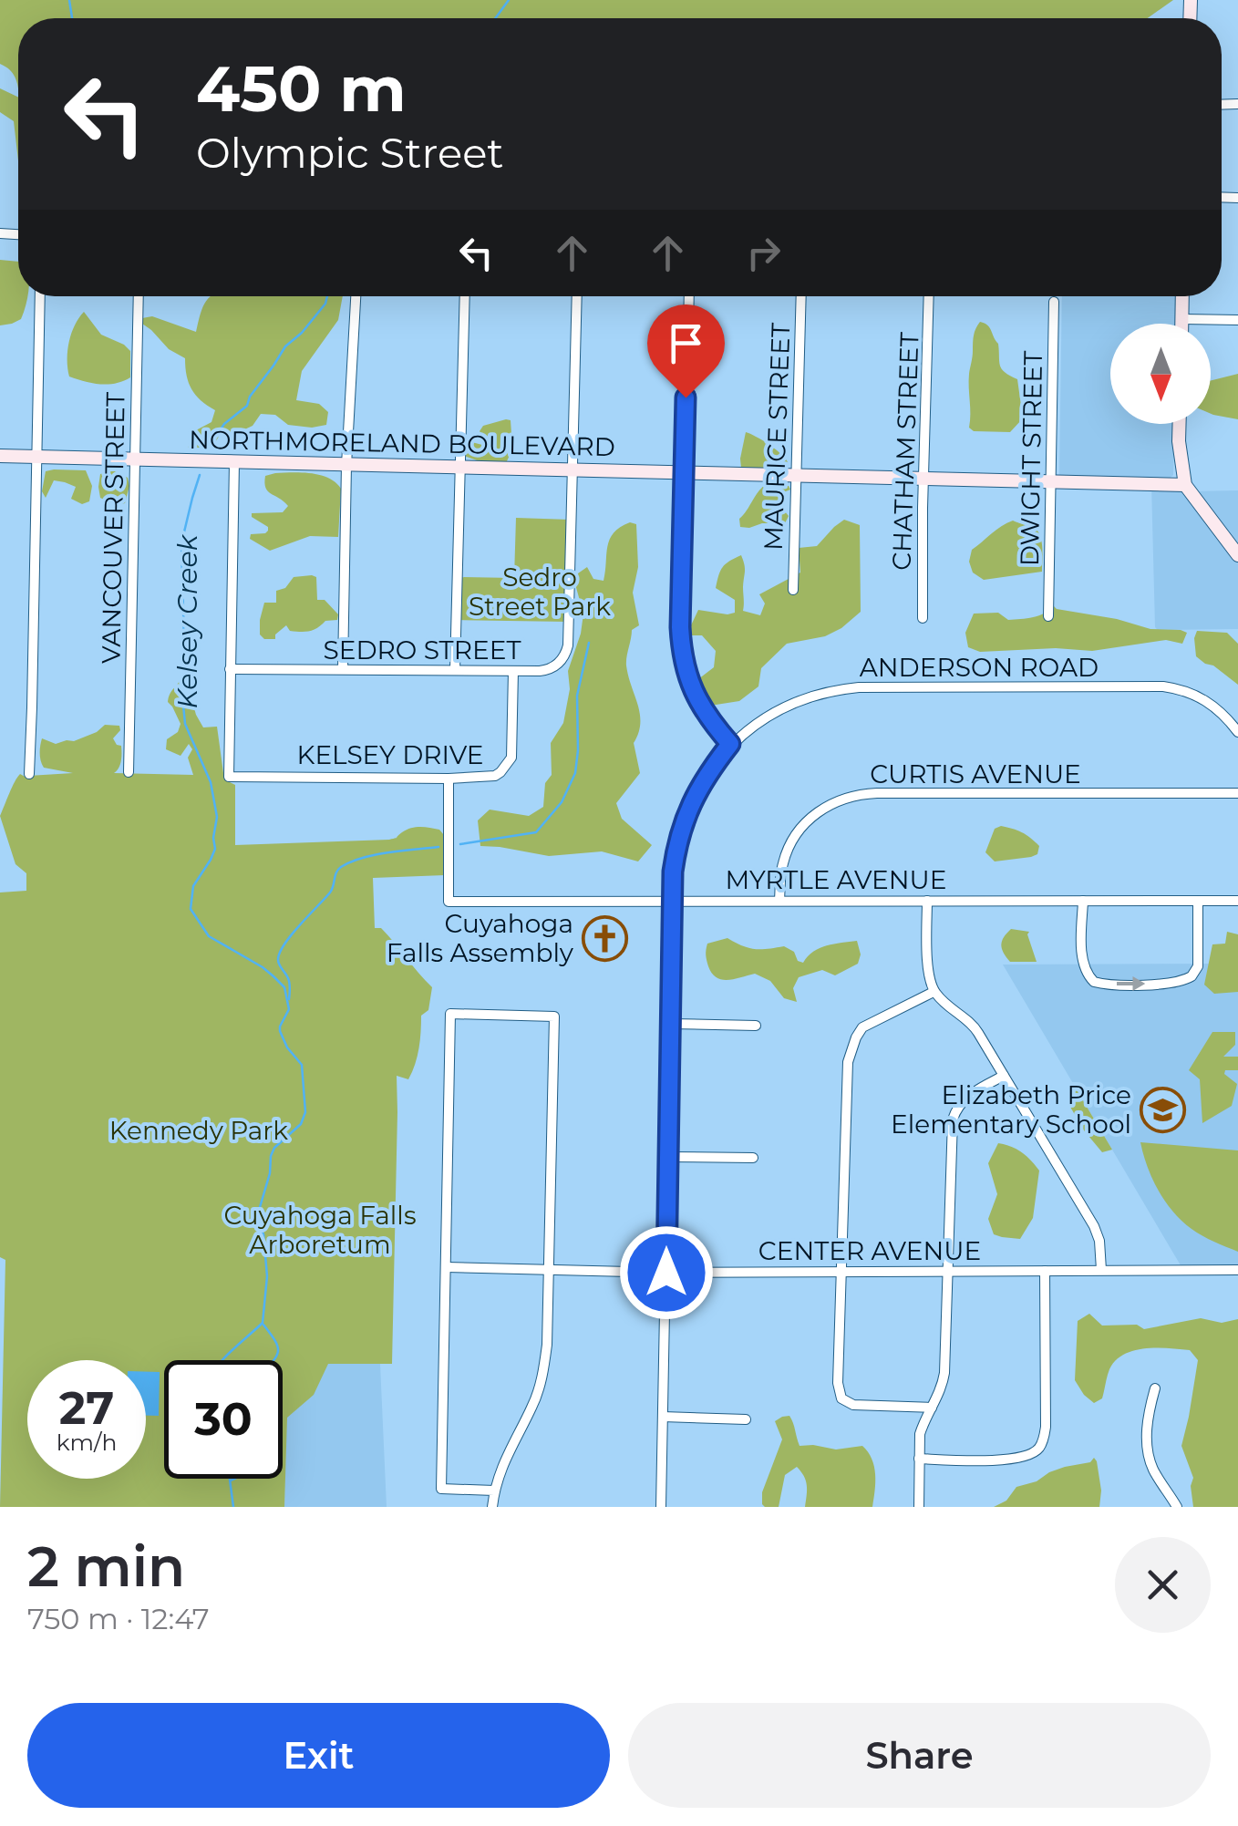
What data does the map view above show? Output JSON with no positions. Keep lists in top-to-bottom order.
{
  "streets": {
    "street": [
      "MAURICE STREET",
      "NORTHMORELAND BOULEVARD",
      "CHATHAM STREET",
      "DWIGHT STREET",
      "VANCOUVER STREET",
      "SEDRO STREET",
      "ANDERSON ROAD",
      "KELSEY DRIVE",
      "CURTIS AVENUE",
      "MYRTLE AVENUE",
      "CENTER AVENUE"
    ]
  },
  "crossings": [
    ["MAURICE STREET", "NORTHMORELAND BOULEVARD"],
    ["NORTHMORELAND BOULEVARD", "CHATHAM STREET"],
    ["NORTHMORELAND BOULEVARD", "DWIGHT STREET"],
    ["NORTHMORELAND BOULEVARD", "VANCOUVER STREET"],
    ["NORTHMORELAND BOULEVARD", "SEDRO STREET"],
    ["SEDRO STREET", "KELSEY DRIVE"],
    ["ANDERSON ROAD", "MYRTLE AVENUE"],
    ["ANDERSON ROAD", "CENTER AVENUE"],
    ["KELSEY DRIVE", "MYRTLE AVENUE"],
    ["CURTIS AVENUE", "MYRTLE AVENUE"]
  ],
  "water": ["Kelsey Creek"],
  "parks": ["Sedro Street Park", "Kennedy Park", "Cuyahoga Falls Arboretum"],
  "places": {
    "church": ["Cuyahoga Falls Assembly"],
    "school or university": ["Elizabeth Price Elementary School"]
  },
  "north": "bottom",
  "page": {
    "turn": ["450 m", "Olympic Street"],
    "speed": "27 km/h",
    "limit": "30",
    "heading": ["2 min", "750 m · 12:47"],
    "buttons": ["Exit", "Share"]
  }
}
